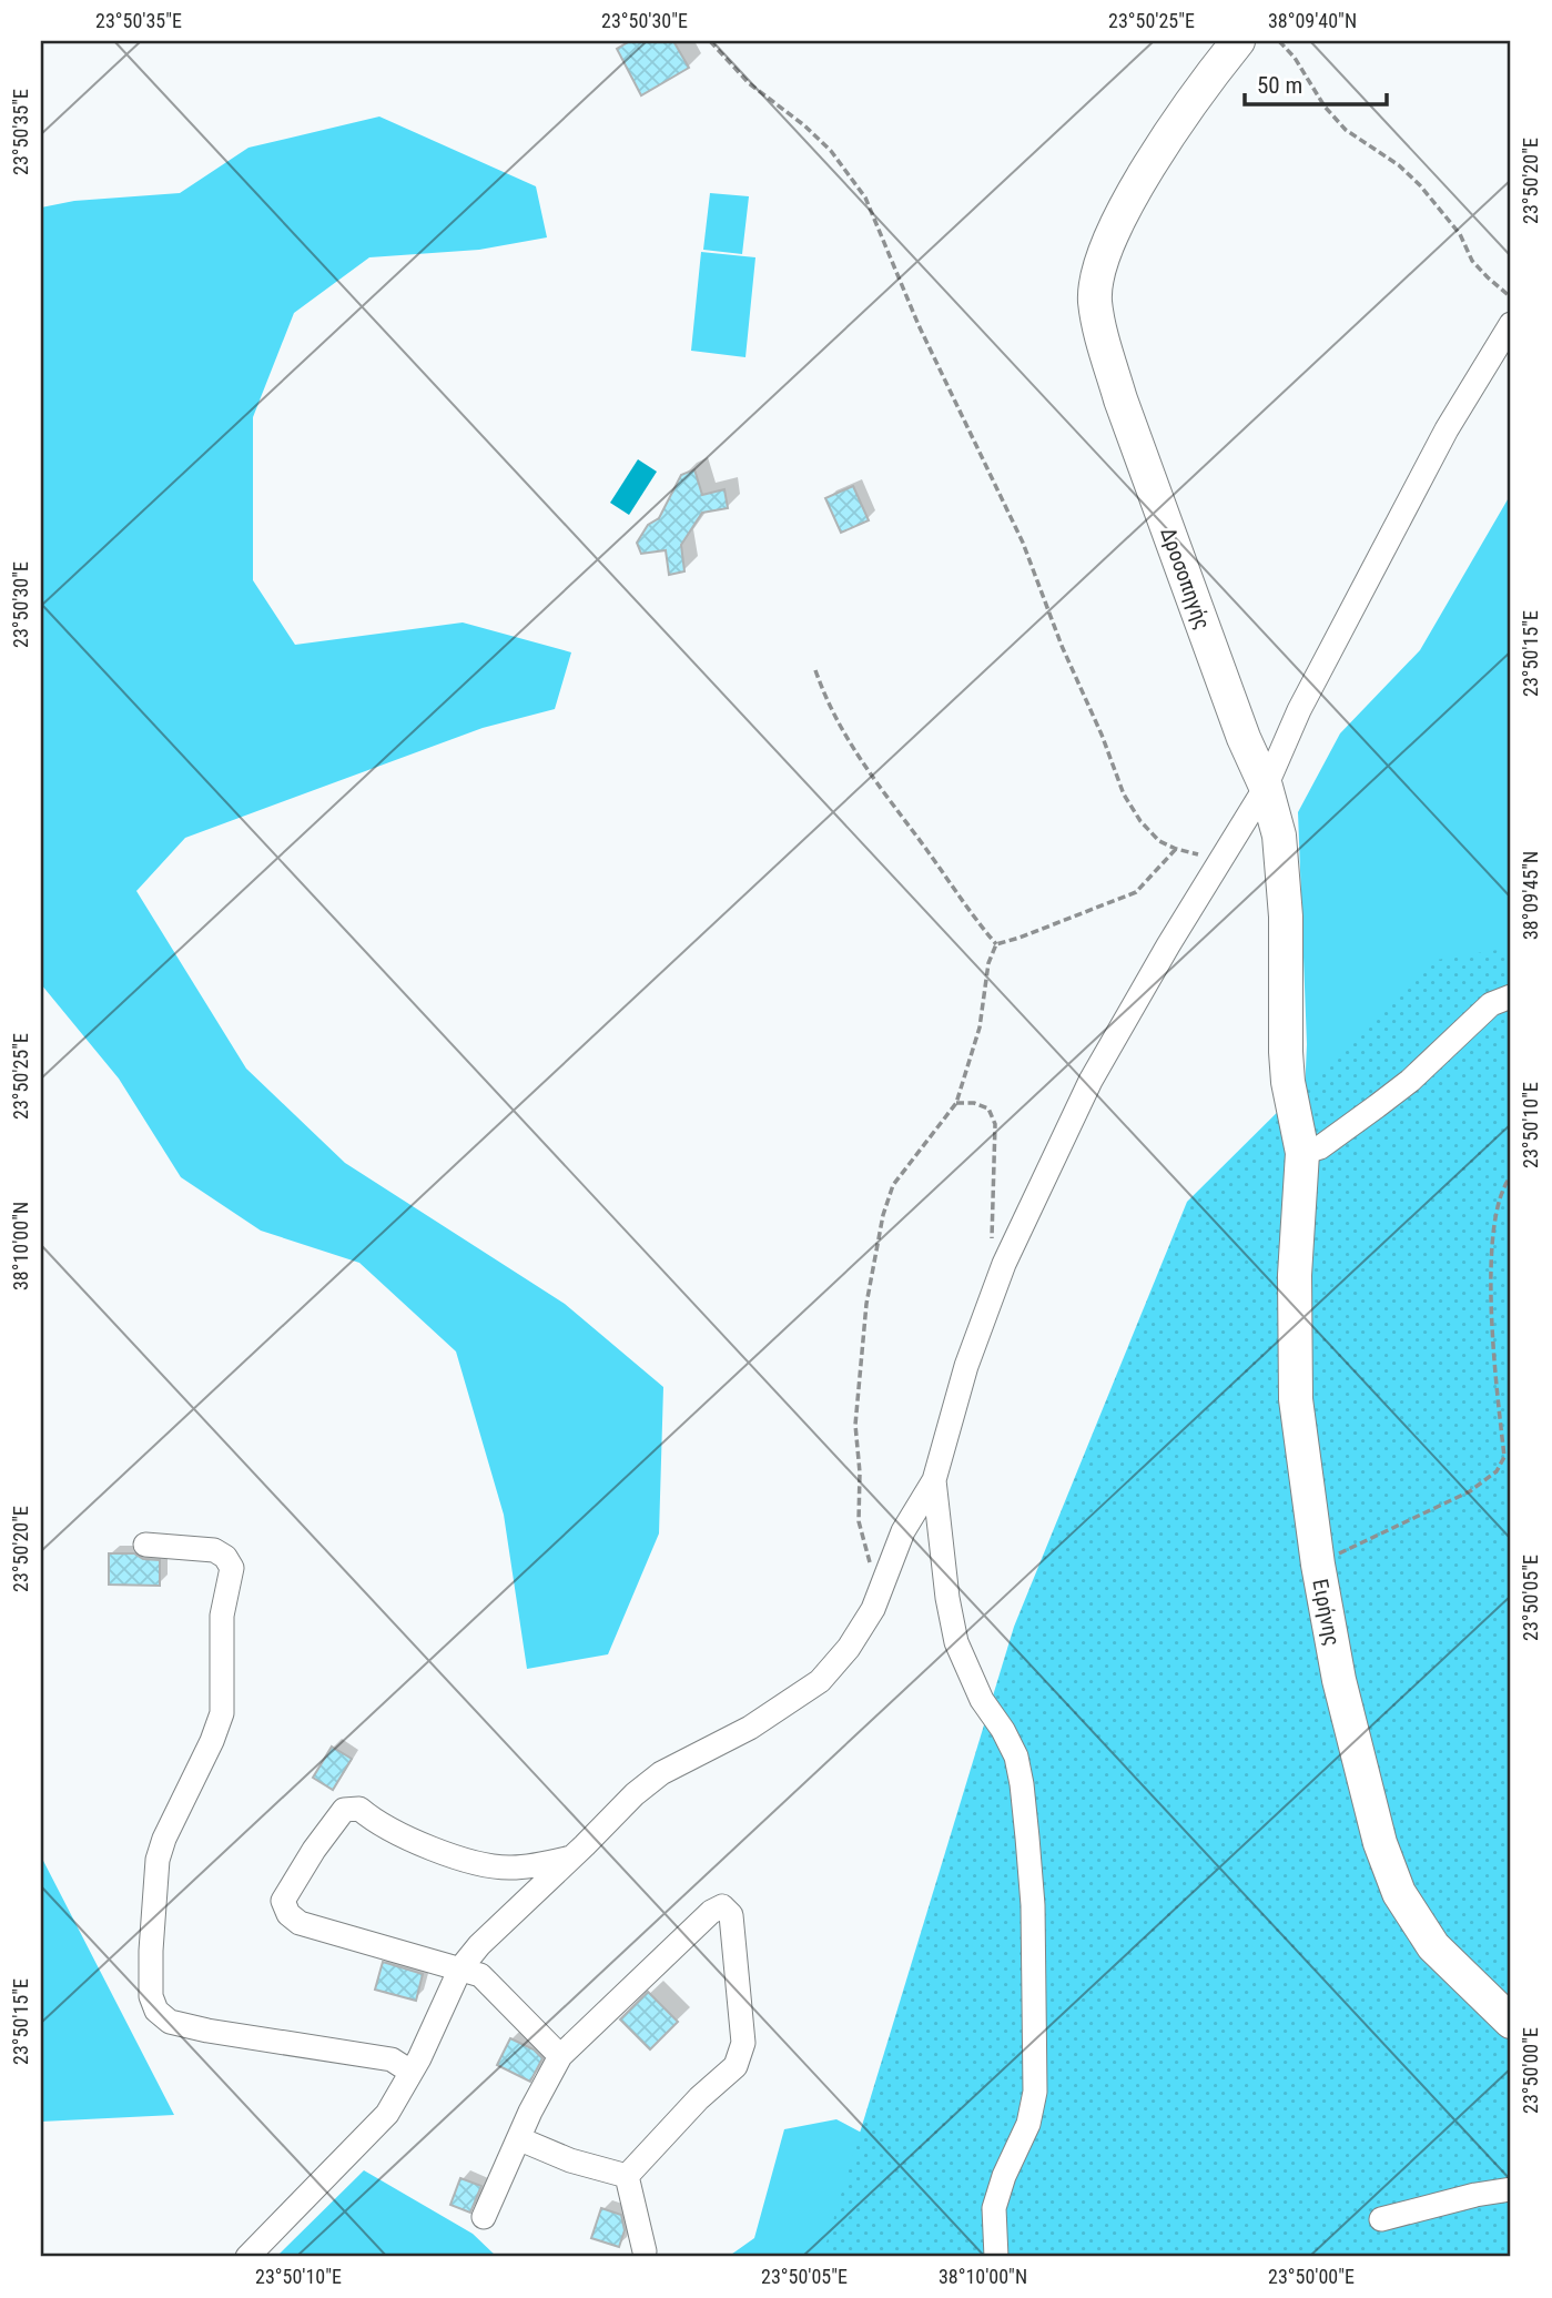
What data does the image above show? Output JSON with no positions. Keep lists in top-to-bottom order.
{
  "streets": {
    "street": ["Δροσοπηγής", "Ειρήνης"]
  },
  "crossings": [
    ["Δροσοπηγής", "Ειρήνης"]
  ],
  "scale_bar": "50 m",
  "coordinates": [
    "23°50'35\"E",
    "23°50'30\"E",
    "23°50'25\"E",
    "38°09'40\"N",
    "23°50'20\"E",
    "23°50'15\"E",
    "38°09'45\"N",
    "23°50'10\"E",
    "38°10'00\"N",
    "23°50'05\"E",
    "23°50'00\"E"
  ]
}
